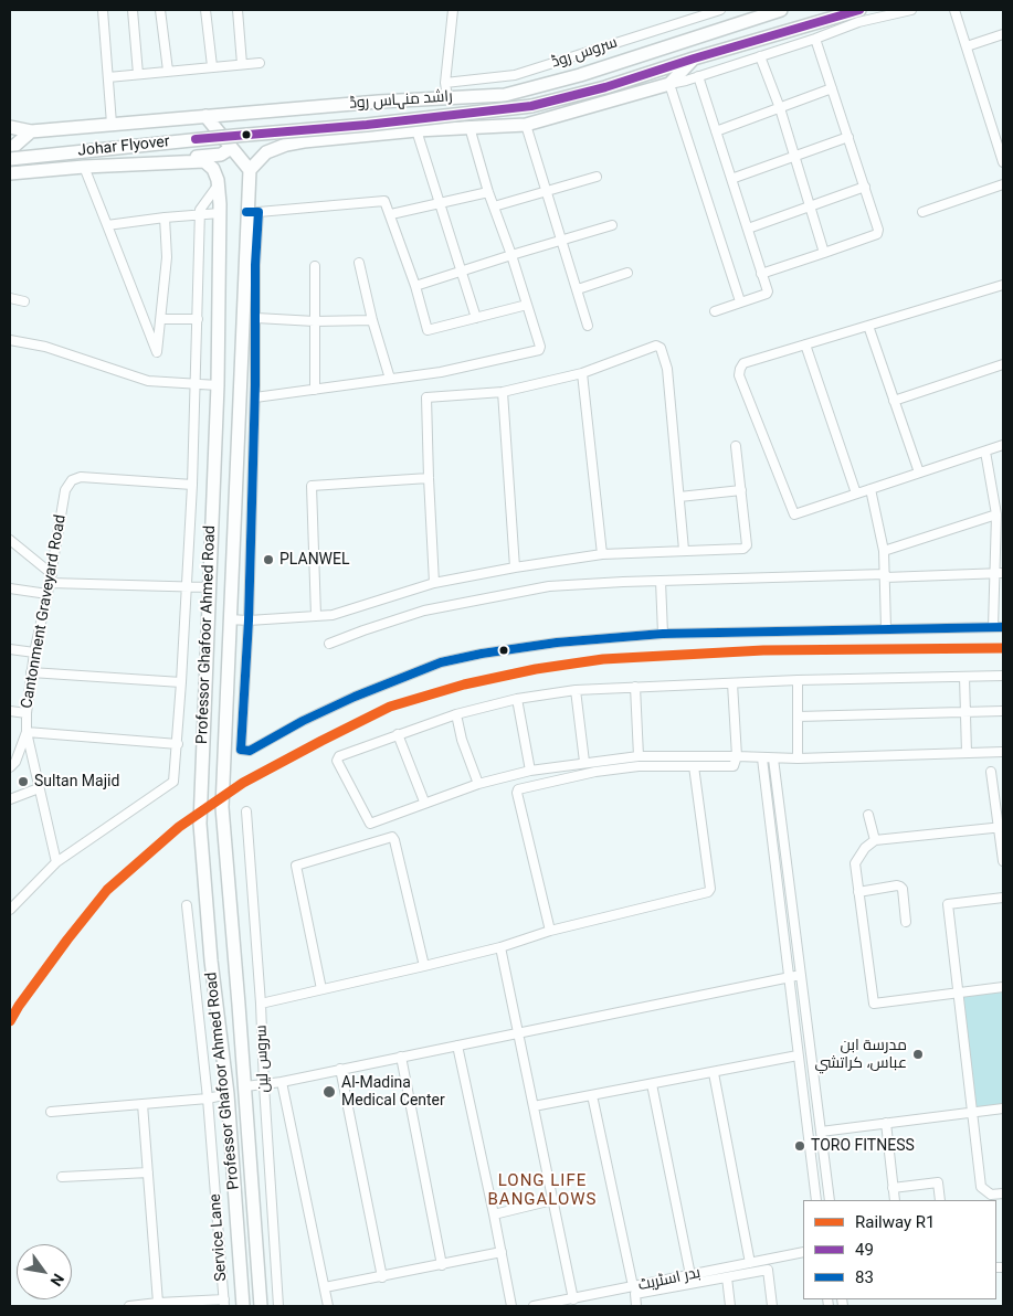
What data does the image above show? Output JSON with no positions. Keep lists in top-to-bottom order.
{
  "streets": {
    "main road": ["راشد منہاس روڈ", "Johar Flyover", "Professor Ghafoor Ahmed Road"],
    "street": [
      "سروس روڈ",
      "Cantonment Graveyard Road",
      "سروس لین",
      "Service Lane",
      "بدر اسٹریٹ"
    ]
  },
  "districts": ["LONG LIFE BANGALOWS"],
  "places": [
    "PLANWEL",
    "Sultan Majid",
    "مدرسة ابن عباس، كراتشي",
    "Al-Madina Medical Center",
    "TORO FITNESS"
  ],
  "lines": ["transit line 49", "transit line 83", "rail line R1"],
  "legend": ["Railway R1", "49", "83"],
  "north": "bottom right"
}
